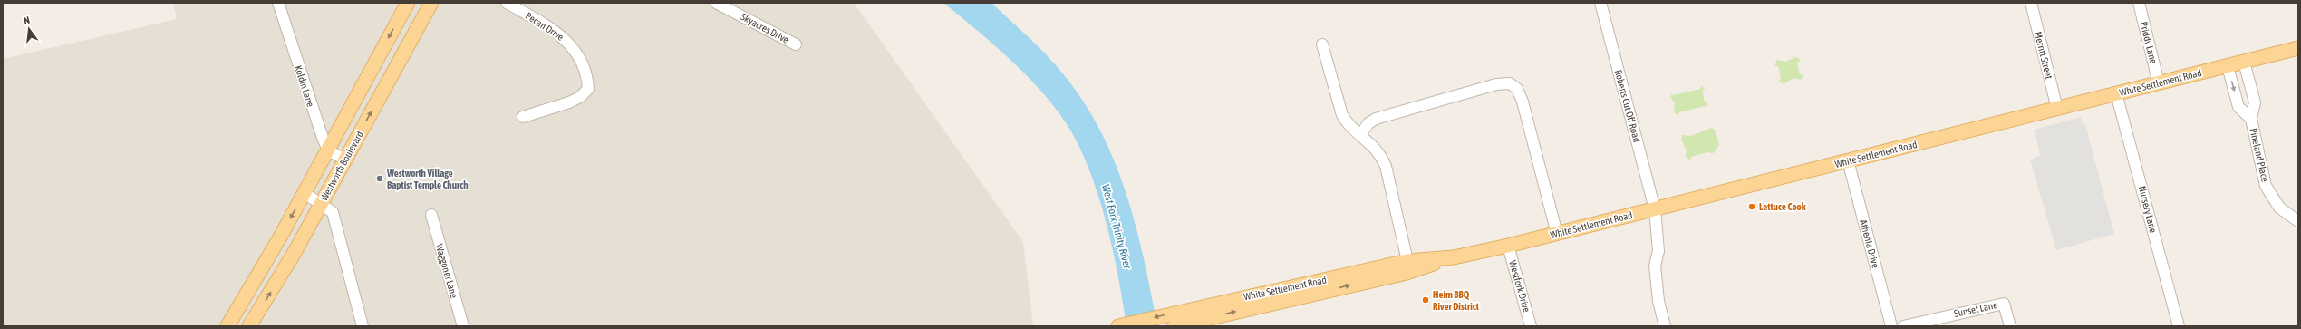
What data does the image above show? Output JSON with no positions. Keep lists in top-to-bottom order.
{
  "streets": {
    "main road": ["White Settlement Road", "Westworth Boulevard"],
    "street": [
      "Pecan Drive",
      "Skyacres Drive",
      "Priddy Lane",
      "Merritt Street",
      "Koldin Lane",
      "Roberts Cut Off Road",
      "Pineland Place",
      "Nursery Lane",
      "Athenia Drive",
      "Waggoner Lane",
      "Westfork Drive",
      "Sunset Lane"
    ]
  },
  "crossings": [
    ["Priddy Lane", "White Settlement Road"],
    ["Merritt Street", "White Settlement Road"],
    ["White Settlement Road", "Roberts Cut Off Road"],
    ["White Settlement Road", "Pineland Place"],
    ["White Settlement Road", "Nursery Lane"],
    ["White Settlement Road", "Athenia Drive"],
    ["White Settlement Road", "Westfork Drive"],
    ["Koldin Lane", "Westworth Boulevard"]
  ],
  "water": ["West Fork Trinity River"],
  "places": ["Westworth Village Baptist Temple Church", "Lettuce Cook", "Heim BBQ River District"],
  "north": "top"
}
